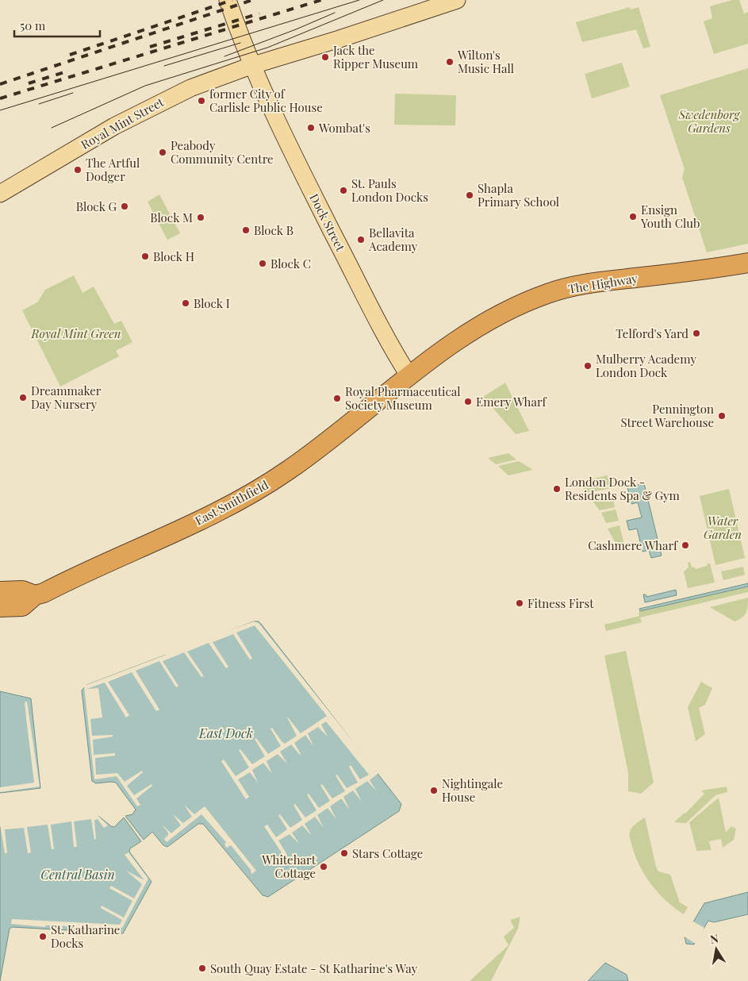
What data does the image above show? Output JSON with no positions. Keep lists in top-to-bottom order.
{
  "streets": {
    "highway": ["The Highway", "East Smithfield"],
    "main road": ["Royal Mint Street", "Dock Street"]
  },
  "crossings": [
    ["Royal Mint Street", "Dock Street"],
    ["Dock Street", "The Highway"],
    ["Dock Street", "East Smithfield"],
    ["The Highway", "East Smithfield"]
  ],
  "water": ["East Dock", "Central Basin"],
  "parks": ["Swedenborg Gardens", "Royal Mint Green", "Water Garden"],
  "places": [
    "Jack the Ripper Museum",
    "Wilton's Music Hall",
    "former City of Carlisle Public House",
    "Wombat's",
    "Peabody Community Centre",
    "The Artful Dodger",
    "St. Pauls London Docks",
    "Shapla Primary School",
    "Block G",
    "Ensign Youth Club",
    "Block M",
    "Block B",
    "Bellavita Academy",
    "Block H",
    "Block C",
    "Block I",
    "Telford's Yard",
    "Mulberry Academy London Dock",
    "Dreammaker Day Nursery",
    "Royal Pharmaceutical Society Museum",
    "Emery Wharf",
    "Pennington Street Warehouse",
    "London Dock - Residents Spa & Gym",
    "Cashmere Wharf",
    "Fitness First",
    "Nightingale House",
    "Stars Cottage",
    "Whitehart Cottage",
    "St. Katharine Docks",
    "South Quay Estate - St Katharine's Way"
  ],
  "scale_bar": "50 m",
  "north": "top"
}
